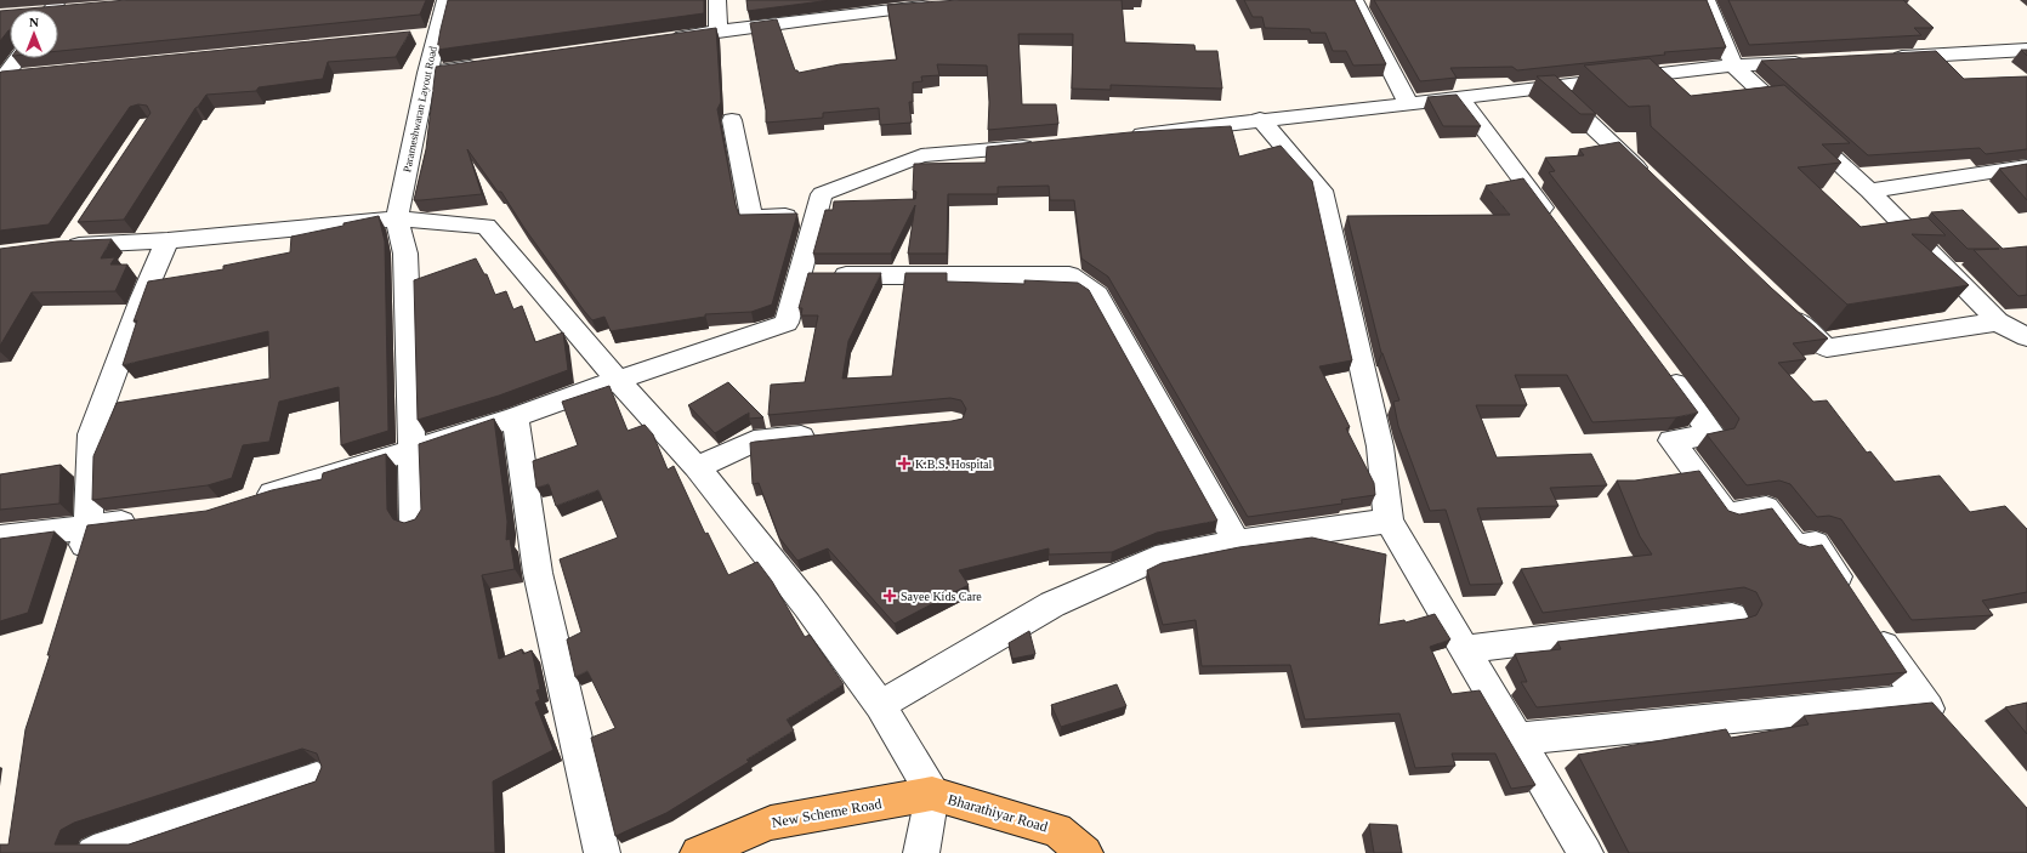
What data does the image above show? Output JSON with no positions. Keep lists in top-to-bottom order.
{
  "streets": {
    "main road": ["New Scheme Road", "Bharathiyar Road"],
    "street": ["Parameshwaran Layout Road"]
  },
  "crossings": [
    ["New Scheme Road", "Bharathiyar Road"]
  ],
  "places": {
    "health": ["K.B.S. Hospital", "Sayee Kids Care"]
  },
  "north": "top"
}
